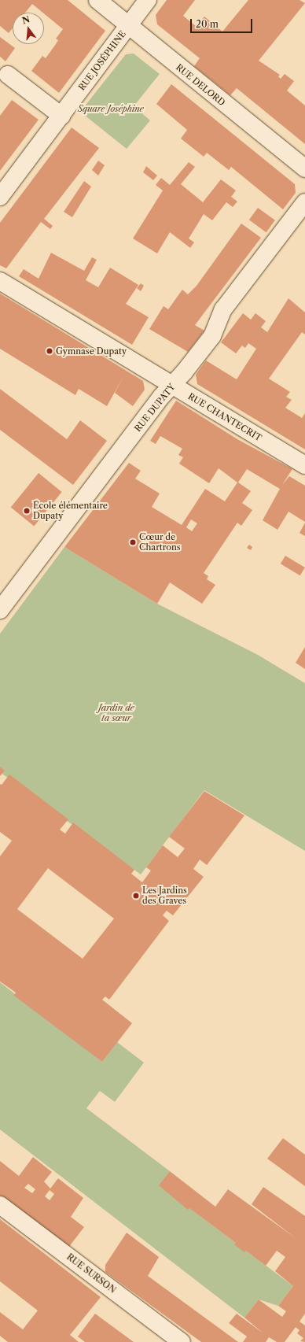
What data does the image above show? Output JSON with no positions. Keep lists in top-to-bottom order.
{
  "streets": {
    "street": [
      "RUE JOSÉPHINE",
      "RUE DELORD",
      "RUE DUPATY",
      "RUE CHANTECRIT",
      "RUE SURSON"
    ]
  },
  "crossings": [
    ["RUE JOSÉPHINE", "RUE DELORD"],
    ["RUE DUPATY", "RUE CHANTECRIT"]
  ],
  "parks": ["Square Joséphine", "Jardin de ta sœur"],
  "places": [
    "Gymnase Dupaty",
    "École élémentaire Dupaty",
    "Cœur de Chartrons",
    "Les Jardins des Graves"
  ],
  "scale_bar": "20 m",
  "north": "top"
}
